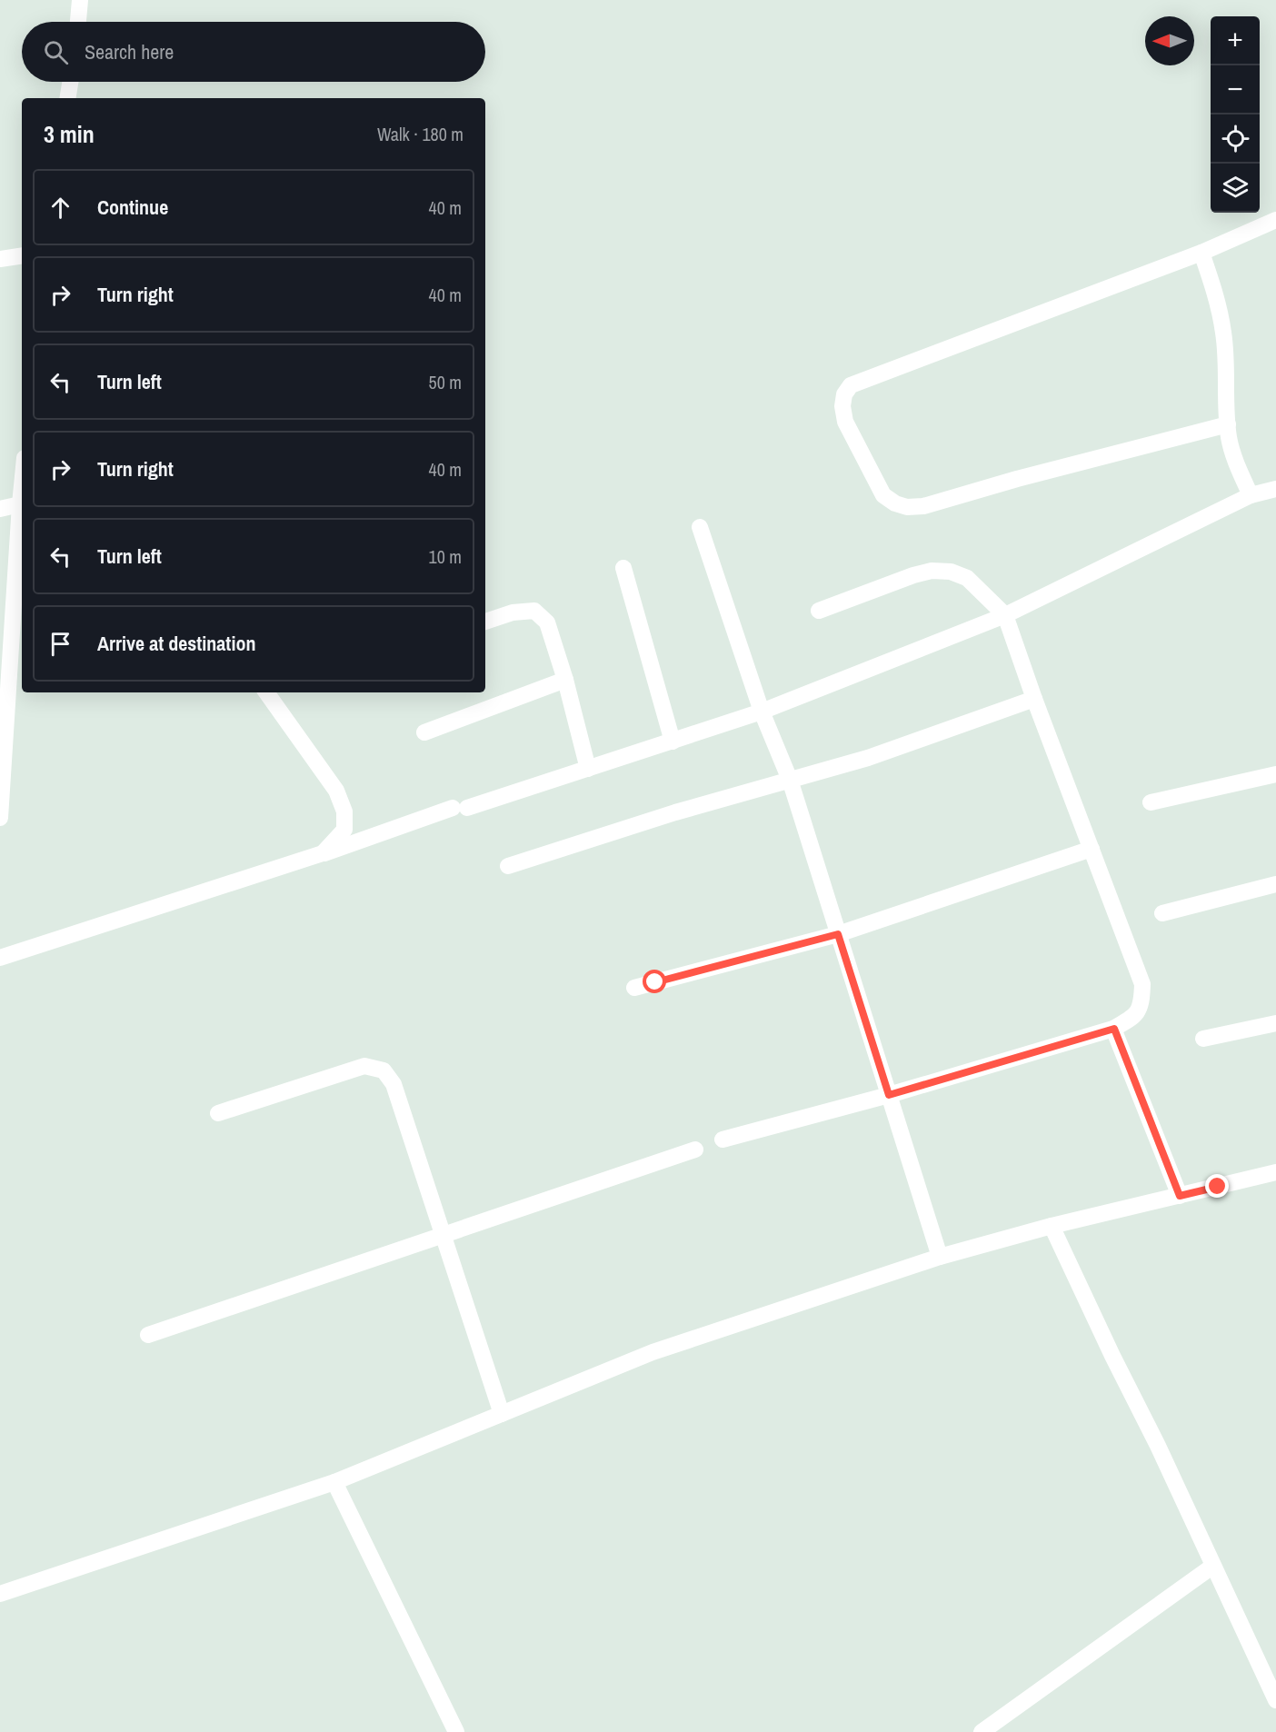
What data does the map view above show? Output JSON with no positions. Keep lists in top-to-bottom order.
{
  "north": "left",
  "page": {
    "map_buttons": ["+", "−"],
    "search": "Search here",
    "heading": ["3 min", "Walk · 180 m"],
    "list": [
      ["Continue", "40 m"],
      ["Turn right", "40 m"],
      ["Turn left", "50 m"],
      ["Turn right", "40 m"],
      ["Turn left", "10 m"],
      "Arrive at destination"
    ]
  }
}
